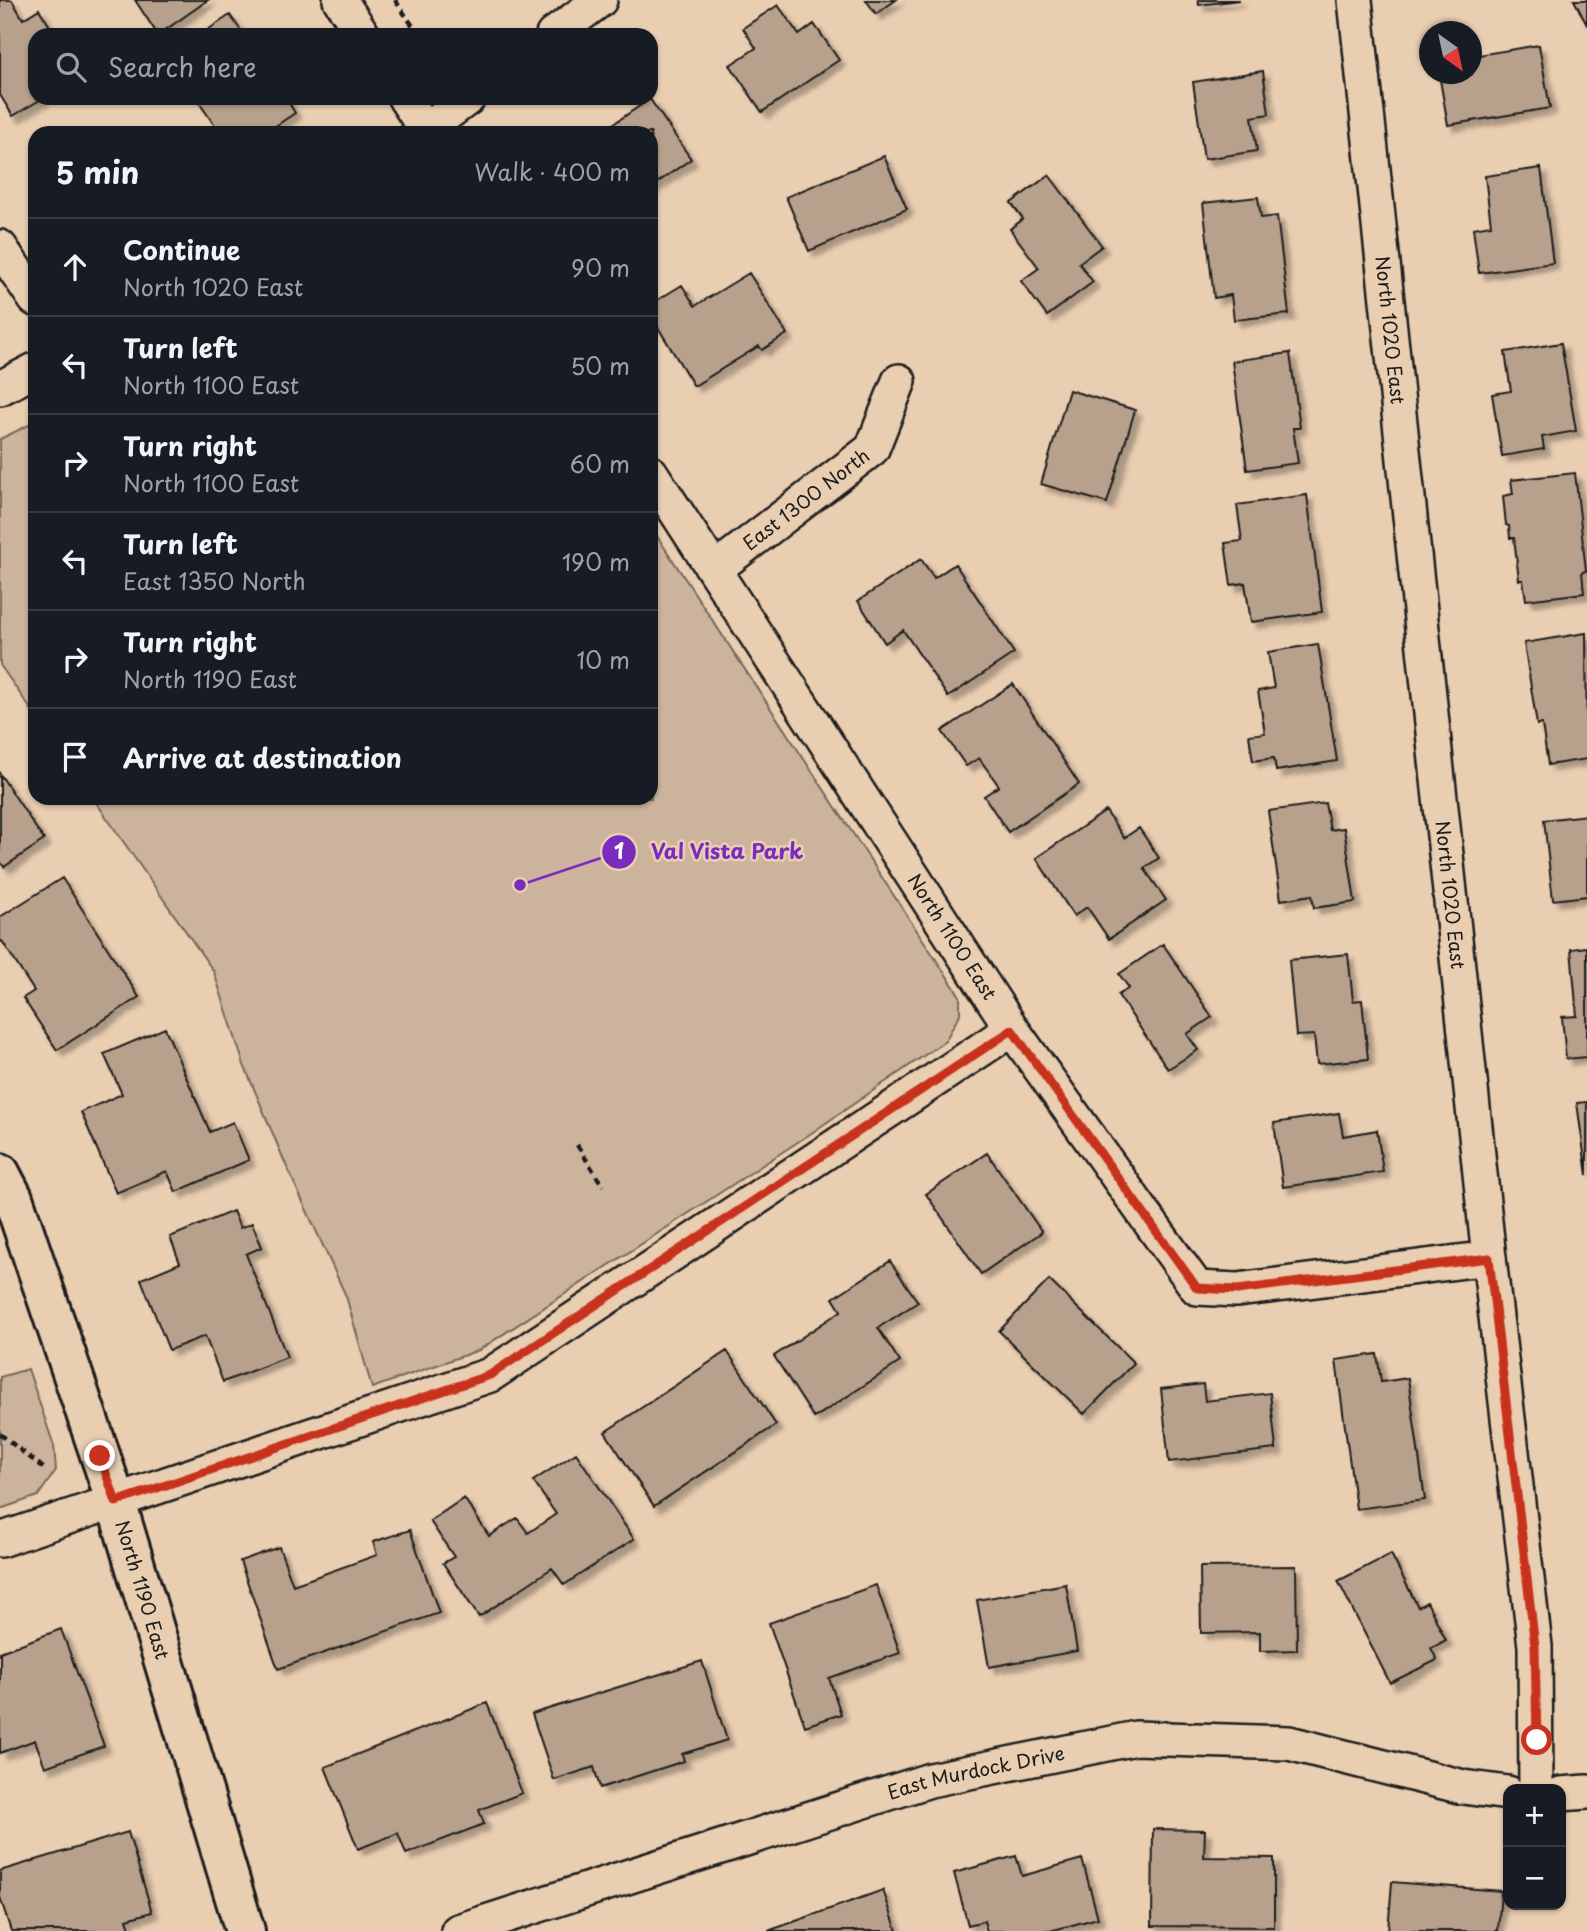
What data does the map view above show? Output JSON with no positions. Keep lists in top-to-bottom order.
{
  "streets": {
    "street": [
      "North 1020 East",
      "East 1300 North",
      "North 1100 East",
      "North 1190 East",
      "East Murdock Drive"
    ]
  },
  "crossings": [
    ["North 1020 East", "North 1100 East"],
    ["East 1300 North", "North 1100 East"]
  ],
  "places": ["Val Vista Park"],
  "north": "bottom right",
  "page": {
    "search": "Search here",
    "heading": ["5 min", "Walk · 400 m"],
    "list": [
      ["Continue", "North 1020 East", "90 m"],
      ["Turn left", "North 1100 East", "50 m"],
      ["Turn right", "North 1100 East", "60 m"],
      ["Turn left", "East 1350 North", "190 m"],
      ["Turn right", "North 1190 East", "10 m"],
      "Arrive at destination"
    ],
    "map_buttons": ["+", "−"]
  }
}
